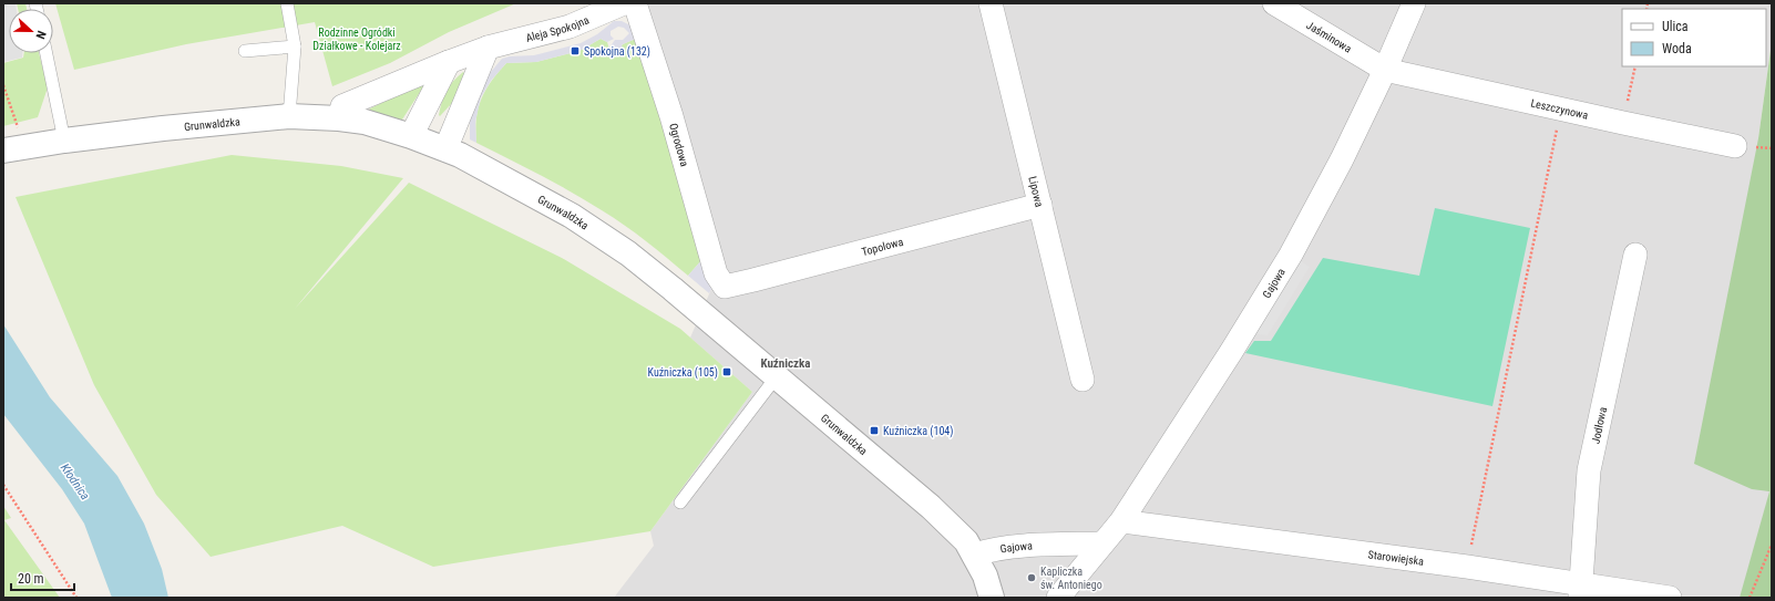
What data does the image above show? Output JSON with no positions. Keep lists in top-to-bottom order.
{
  "streets": {
    "street": [
      "Aleja Spokojna",
      "Jaśminowa",
      "Leszczynowa",
      "Grunwaldzka",
      "Ogrodowa",
      "Lipowa",
      "Topolowa",
      "Gajowa",
      "Jodłowa",
      "Starowiejska"
    ]
  },
  "crossings": [
    ["Aleja Spokojna", "Grunwaldzka"],
    ["Jaśminowa", "Leszczynowa"],
    ["Jaśminowa", "Gajowa"],
    ["Leszczynowa", "Gajowa"],
    ["Grunwaldzka", "Gajowa"],
    ["Ogrodowa", "Topolowa"],
    ["Lipowa", "Topolowa"],
    ["Gajowa", "Starowiejska"],
    ["Jodłowa", "Starowiejska"]
  ],
  "districts": ["Kuźniczka"],
  "water": ["Kłodnica"],
  "parks": ["Rodzinne Ogródki Działkowe - Kolejarz"],
  "places": {
    "transit": ["Spokojna (132)", "Kuźniczka (105)", "Kuźniczka (104)"],
    "other": ["Kapliczka św. Antoniego"]
  },
  "legend": ["Ulica", "Woda"],
  "scale_bar": "20 m",
  "north": "right"
}
